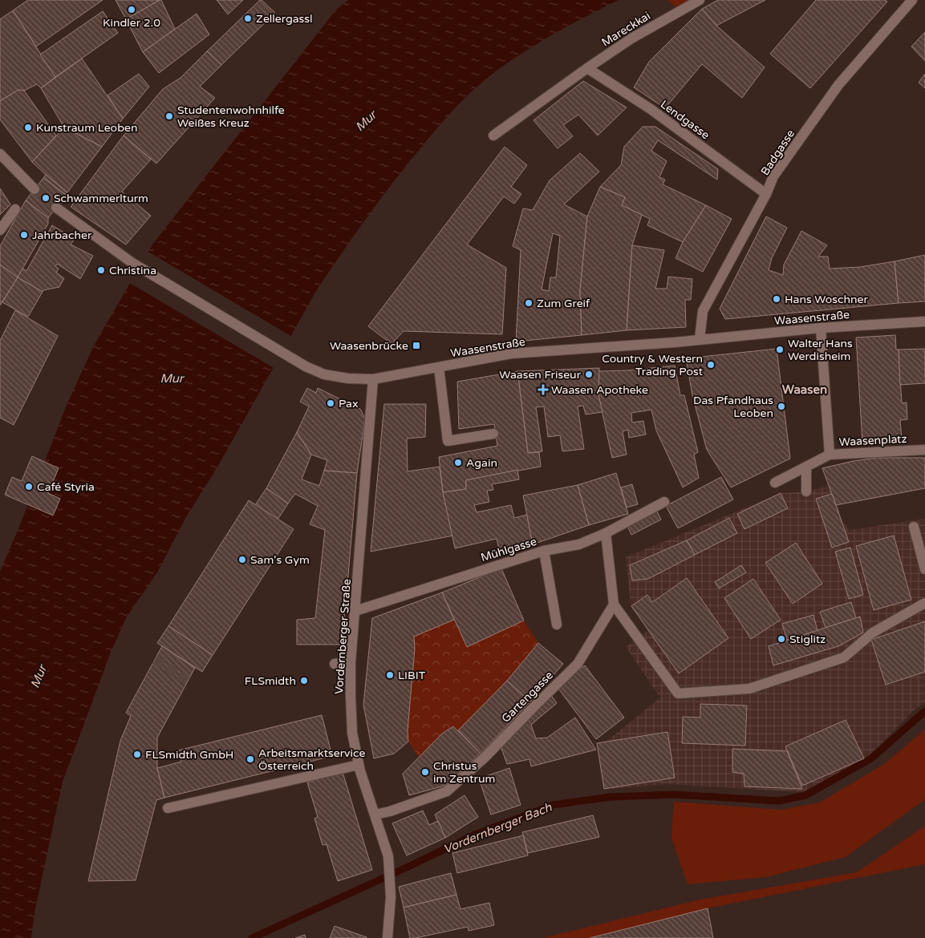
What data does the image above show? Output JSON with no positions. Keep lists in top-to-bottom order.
{
  "streets": {
    "street": [
      "Mareckkai",
      "Lendgasse",
      "Badgasse",
      "Waasenstraße",
      "Waasenplatz",
      "Mühlgasse",
      "Vordernberger Straße",
      "Gartengasse"
    ]
  },
  "crossings": [
    ["Mareckkai", "Lendgasse"],
    ["Lendgasse", "Badgasse"],
    ["Badgasse", "Waasenstraße"],
    ["Waasenstraße", "Waasenplatz"],
    ["Waasenstraße", "Vordernberger Straße"],
    ["Mühlgasse", "Vordernberger Straße"],
    ["Vordernberger Straße", "Gartengasse"]
  ],
  "districts": ["Waasen"],
  "water": ["Mur", "Vordernberger Bach"],
  "places": {
    "other": [
      "Kindler 2.0",
      "Zellergassl",
      "Studentenwohnhilfe Weißes Kreuz",
      "Kunstraum Leoben",
      "Schwammerlturm",
      "Jahrbacher",
      "Christina",
      "Hans Woschner",
      "Zum Greif",
      "Walter Hans Werdisheim",
      "Country & Western Trading Post",
      "Waasen Friseur",
      "Pax",
      "Das Pfandhaus Leoben",
      "Again",
      "Café Styria",
      "Sam's Gym",
      "Stiglitz",
      "LIBIT",
      "FLSmidth",
      "FLSmidth GmbH",
      "Arbeitsmarktservice Österreich",
      "Christus im Zentrum"
    ],
    "transit": ["Waasenbrücke"],
    "health": ["Waasen Apotheke"]
  }
}
